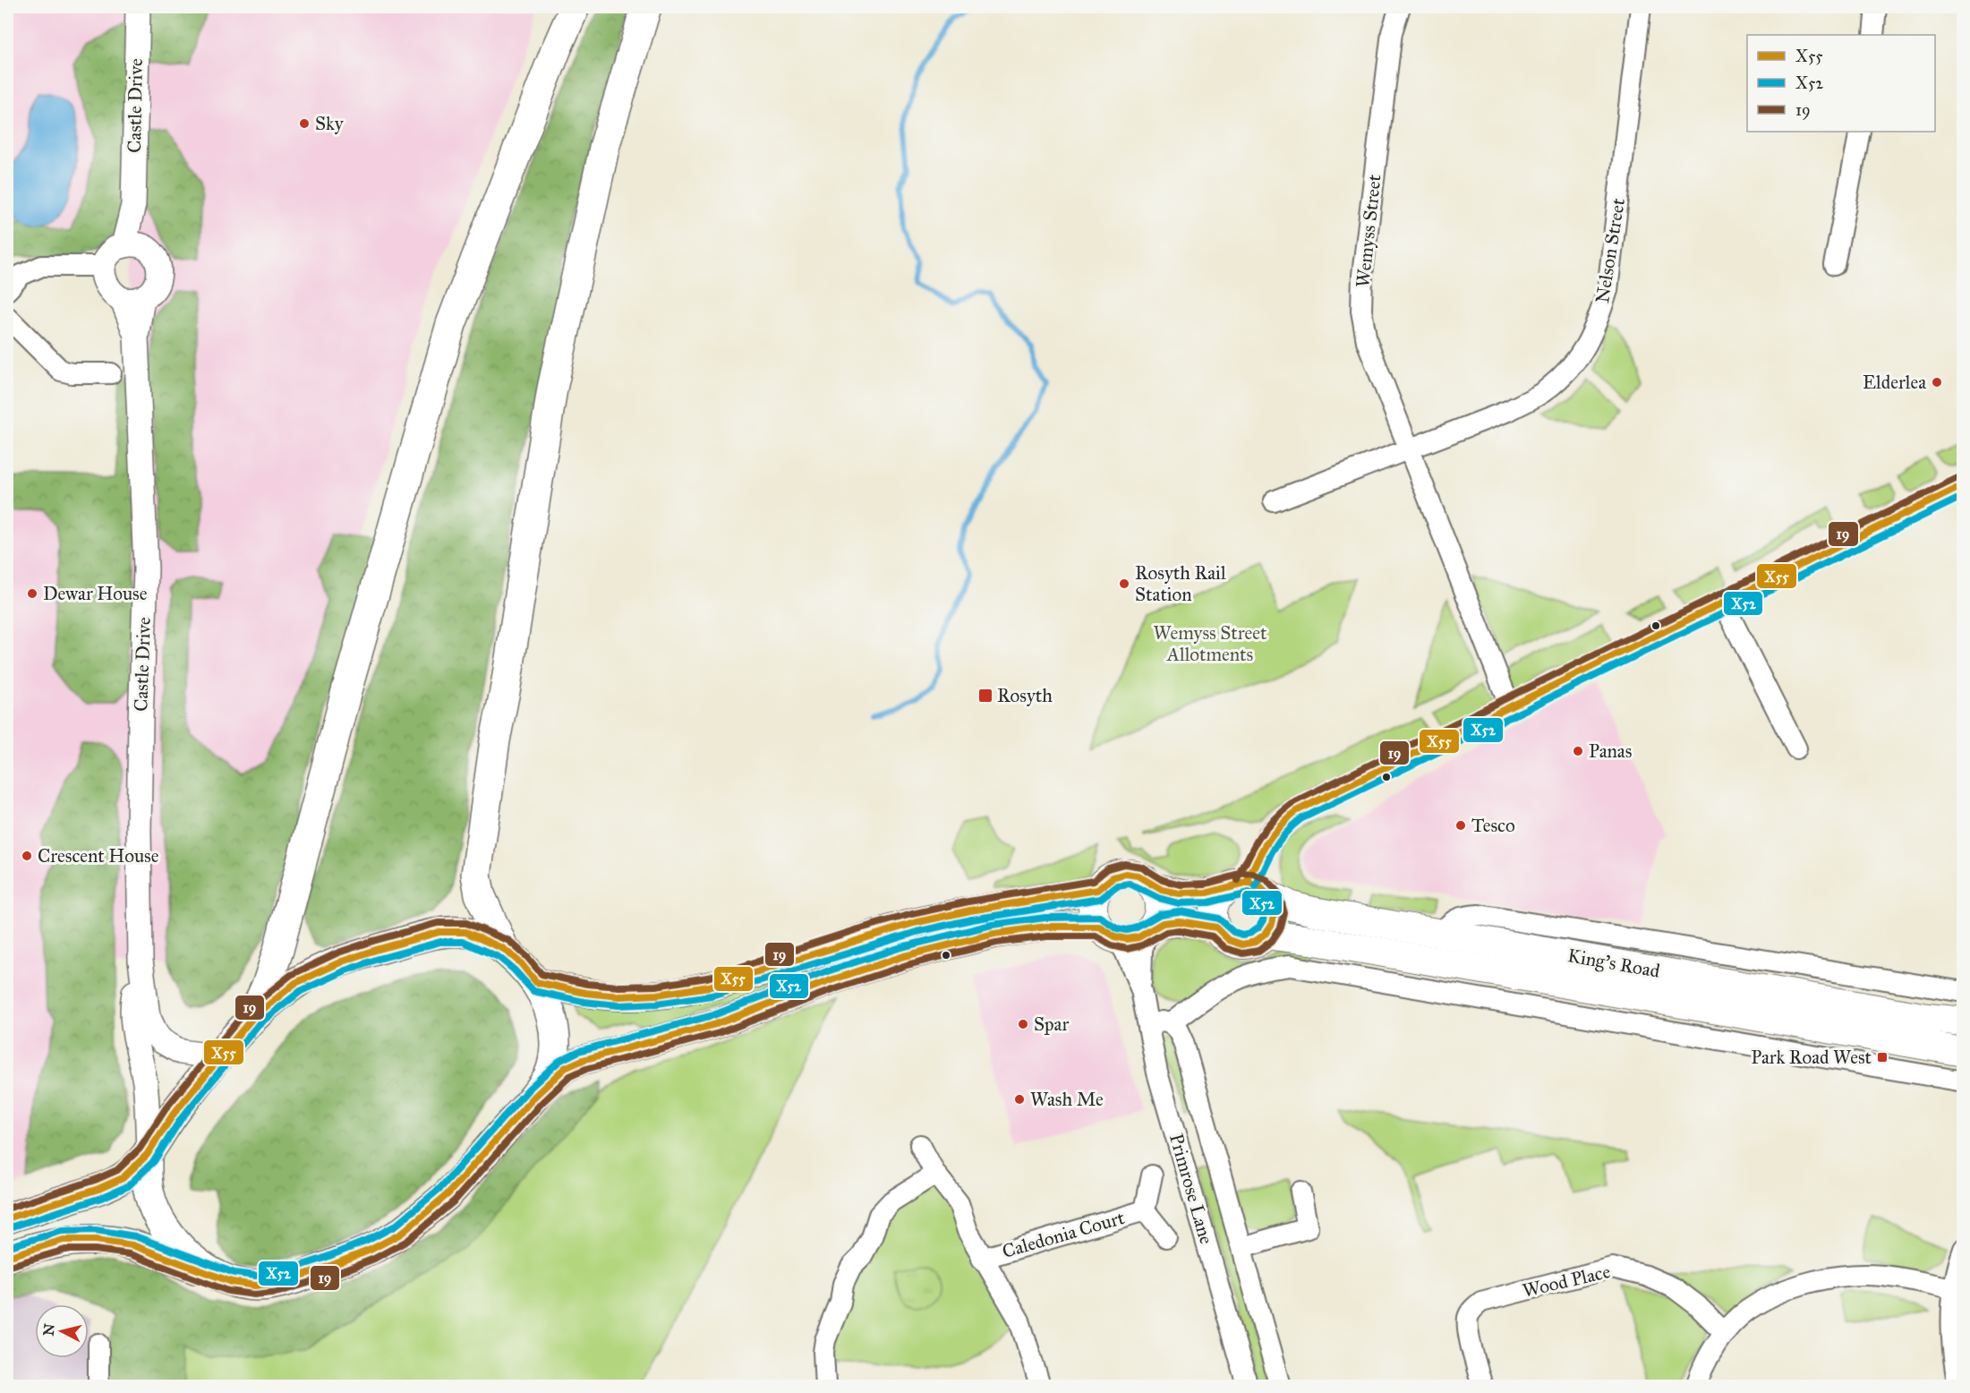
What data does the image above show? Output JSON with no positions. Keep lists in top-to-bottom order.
{
  "streets": {
    "main road": ["King's Road"],
    "street": [
      "Castle Drive",
      "Wemyss Street",
      "Nelson Street",
      "Primrose Lane",
      "Caledonia Court",
      "Wood Place"
    ]
  },
  "crossings": [
    ["Wemyss Street", "Nelson Street"]
  ],
  "parks": ["Wemyss Street Allotments"],
  "places": {
    "other": [
      "Sky",
      "Elderlea",
      "Rosyth Rail Station",
      "Dewar House",
      "Panas",
      "Tesco",
      "Crescent House",
      "Spar",
      "Wash Me"
    ],
    "transit": ["Rosyth", "Park Road West"]
  },
  "lines": ["transit line 19", "transit line X55", "transit line X52"],
  "legend": ["X55", "X52", "19"],
  "north": "left"
}
